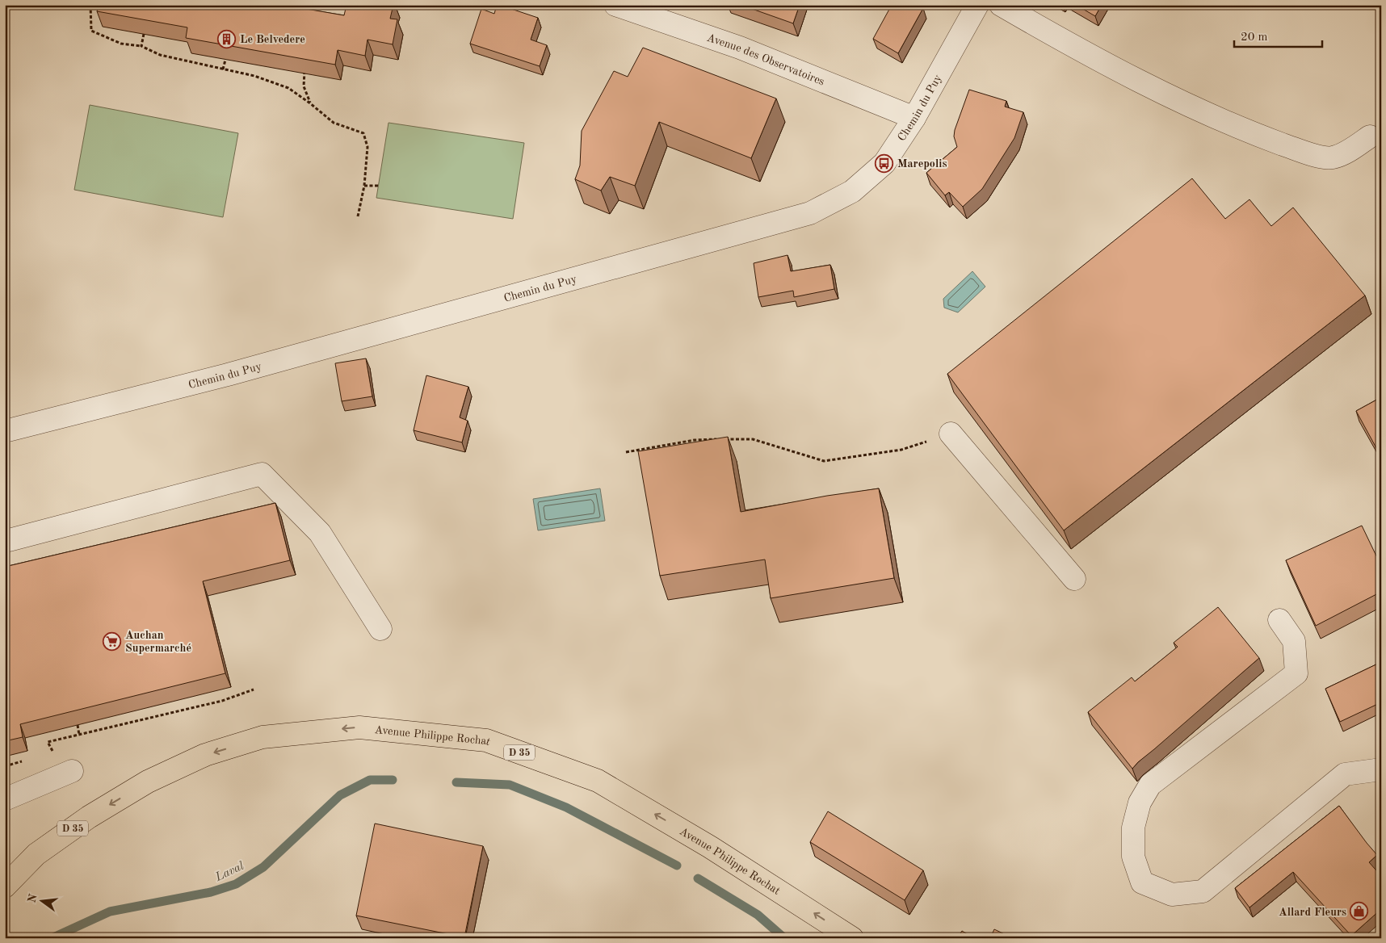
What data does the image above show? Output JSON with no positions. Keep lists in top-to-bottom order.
{
  "streets": {
    "main road": ["Avenue Philippe Rochat", "D 35"],
    "street": ["Avenue des Observatoires", "Chemin du Puy"]
  },
  "crossings": [
    ["Avenue des Observatoires", "Chemin du Puy"]
  ],
  "one_way": ["Avenue Philippe Rochat"],
  "water": ["Laval"],
  "places": {
    "building": ["Le Belvedere"],
    "bus stop": ["Marepolis"],
    "supermarket": ["Auchan Supermarché"],
    "shop": ["Allard Fleurs"]
  },
  "scale_bar": "20 m",
  "north": "left"
}
